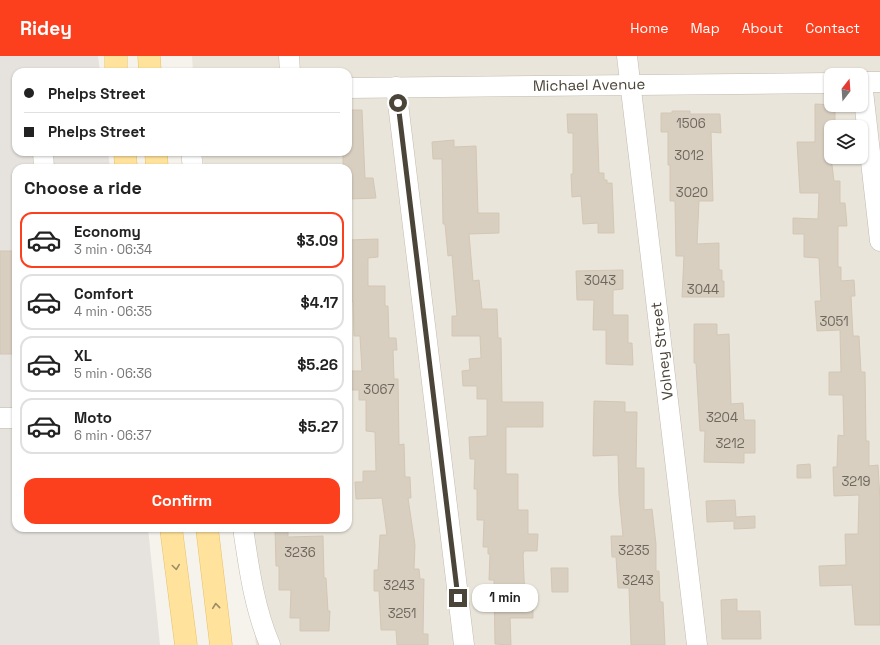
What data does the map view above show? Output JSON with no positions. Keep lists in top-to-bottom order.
{
  "streets": {
    "street": ["Michael Avenue", "Volney Street"]
  },
  "crossings": [
    ["Michael Avenue", "Volney Street"]
  ],
  "house_numbers": [
    "1506",
    "3012",
    "3020",
    "3043",
    "3044",
    "3051",
    "3067",
    "3204",
    "3212",
    "3219",
    "3235",
    "3236",
    "3243",
    "3243",
    "3251"
  ],
  "north": "top",
  "page": {
    "header": "Ridey",
    "nav": [
      "Home",
      "Map",
      "About",
      "Contact"
    ],
    "banner": ["Phelps Street", "Phelps Street"],
    "heading": "Choose a ride",
    "list": [
      {
        "name": "Economy",
        "note": "3 min · 06:34",
        "value": "$3.09"
      },
      {
        "name": "Comfort",
        "note": "4 min · 06:35",
        "value": "$4.17"
      },
      {
        "name": "XL",
        "note": "5 min · 06:36",
        "value": "$5.26"
      },
      {
        "name": "Moto",
        "note": "6 min · 06:37",
        "value": "$5.27"
      }
    ],
    "buttons": "Confirm",
    "bubble": "1 min"
  }
}
